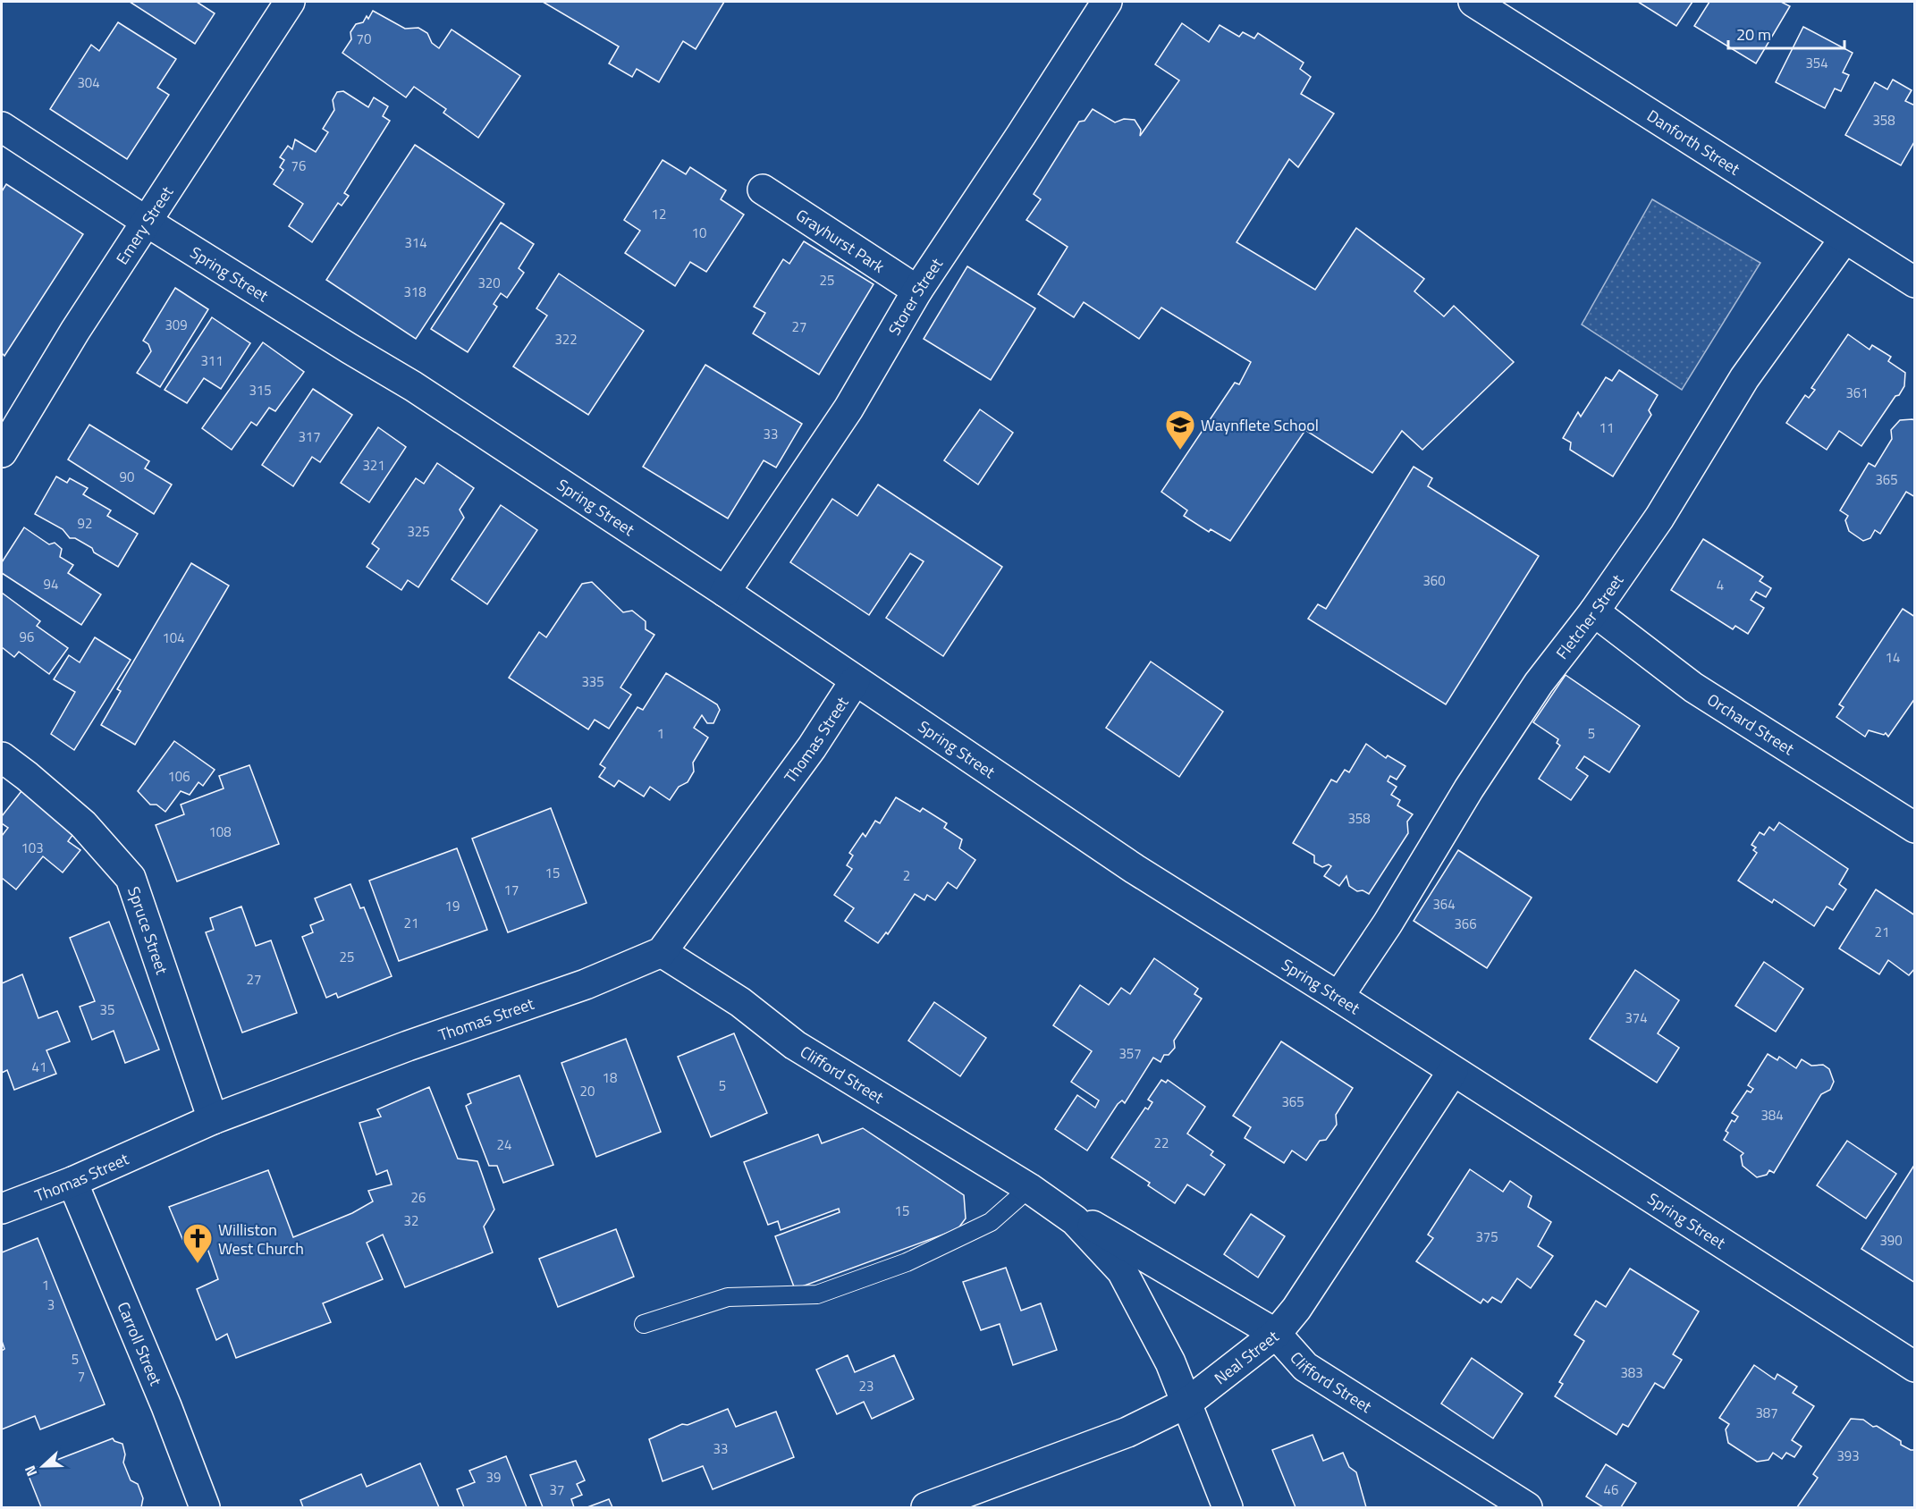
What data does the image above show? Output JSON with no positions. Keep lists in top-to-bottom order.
{
  "streets": {
    "street": [
      "Danforth Street",
      "Emery Street",
      "Grayhurst Park",
      "Spring Street",
      "Storer Street",
      "Fletcher Street",
      "Orchard Street",
      "Thomas Street",
      "Spruce Street",
      "Clifford Street",
      "Carroll Street",
      "Neal Street"
    ]
  },
  "crossings": [
    ["Danforth Street", "Fletcher Street"],
    ["Emery Street", "Spring Street"],
    ["Grayhurst Park", "Storer Street"],
    ["Spring Street", "Storer Street"],
    ["Spring Street", "Fletcher Street"],
    ["Spring Street", "Thomas Street"],
    ["Spring Street", "Neal Street"],
    ["Fletcher Street", "Orchard Street"],
    ["Thomas Street", "Spruce Street"],
    ["Thomas Street", "Clifford Street"],
    ["Thomas Street", "Carroll Street"],
    ["Clifford Street", "Neal Street"]
  ],
  "places": {
    "school or university": ["Waynflete School"],
    "church": ["Williston West Church"]
  },
  "house_numbers": [
    "70",
    "354",
    "304",
    "358",
    "76",
    "12",
    "10",
    "314",
    "25",
    "320",
    "318",
    "309",
    "27",
    "322",
    "311",
    "315",
    "361",
    "11",
    "33",
    "317",
    "321",
    "90",
    "365",
    "92",
    "325",
    "360",
    "94",
    "4",
    "96",
    "104",
    "14",
    "335",
    "1",
    "5",
    "106",
    "358",
    "108",
    "103",
    "15",
    "2",
    "17",
    "364",
    "19",
    "21",
    "366",
    "21",
    "25",
    "27",
    "35",
    "374",
    "357",
    "41",
    "18",
    "5",
    "20",
    "365",
    "384",
    "22",
    "24",
    "26",
    "15",
    "32",
    "375",
    "390",
    "1",
    "3",
    "5",
    "383",
    "7",
    "23",
    "387",
    "33",
    "393",
    "39",
    "37",
    "46"
  ],
  "scale_bar": "20 m",
  "north": "left"
}
